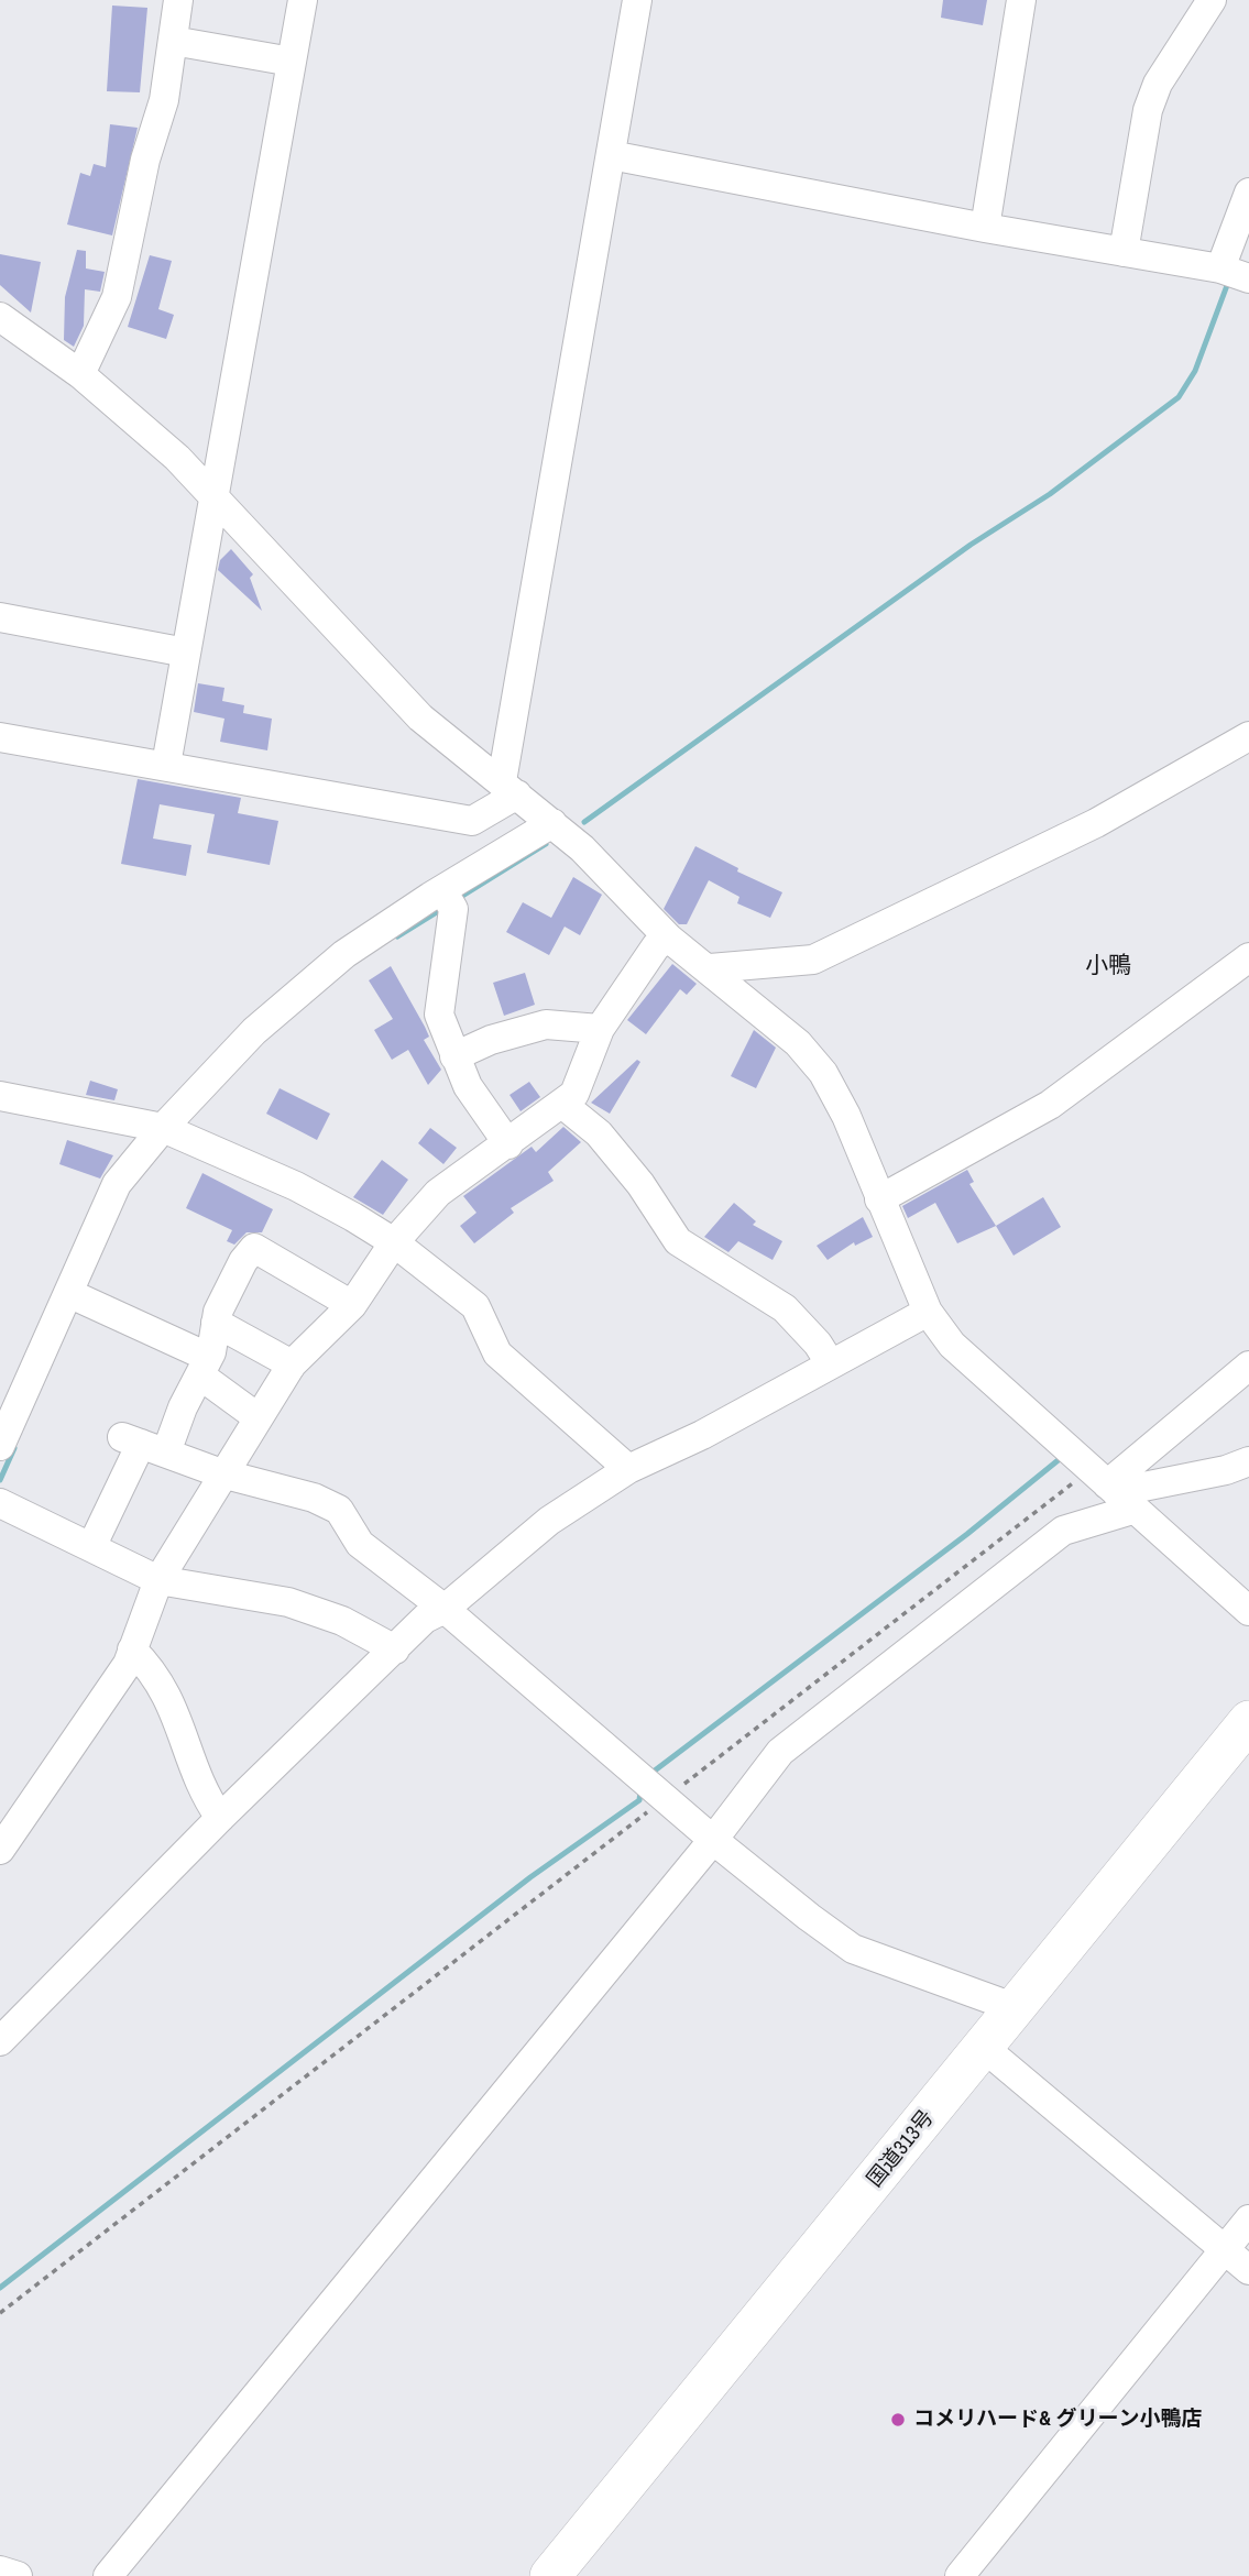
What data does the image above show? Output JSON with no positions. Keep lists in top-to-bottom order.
{
  "streets": {
    "highway": ["国道313号"]
  },
  "districts": ["小鴨"],
  "places": ["コメリハード& グリーン小鴨店"]
}
